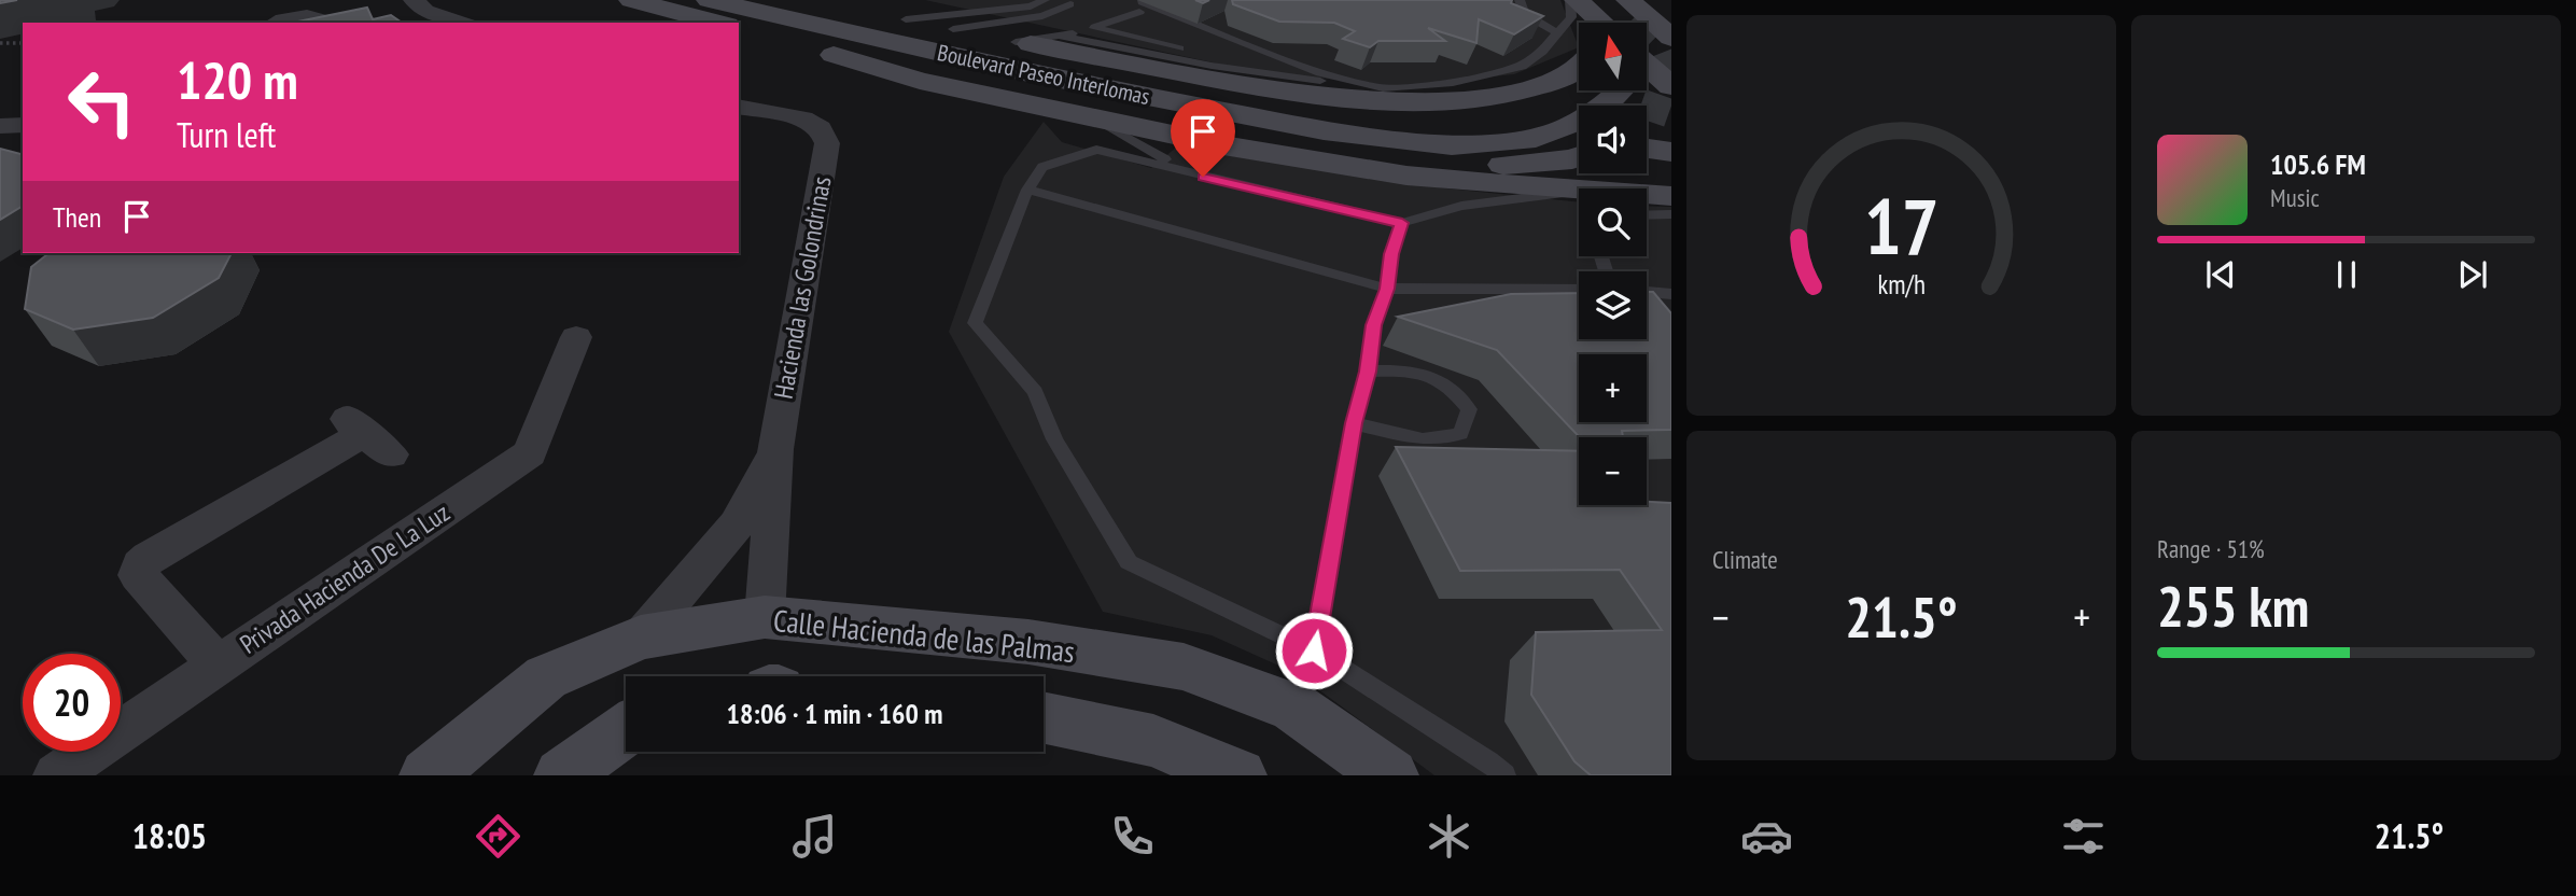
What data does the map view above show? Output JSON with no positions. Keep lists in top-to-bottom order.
{
  "streets": {
    "main road": ["Boulevard Paseo Interlomas", "Calle Hacienda de las Palmas"],
    "street": ["Hacienda las Golondrinas", "Privada Hacienda De La Luz"]
  },
  "crossings": [
    ["Hacienda las Golondrinas", "Calle Hacienda de las Palmas"]
  ],
  "north": "top",
  "page": {
    "map_buttons": ["+", "−"],
    "turn": ["120 m", "Turn left"],
    "song": ["105.6 FM", "Music"],
    "then": "Then",
    "tile": [
      "Climate",
      ["Range · 51%", "255 km"]
    ],
    "heat": ["−", "21.5°", "+"],
    "limit": "20",
    "trip": "18:06 · 1 min · 160 m",
    "tabs": ["18:05", "21.5°"],
    "gauge": ["17", "km/h"]
  }
}
